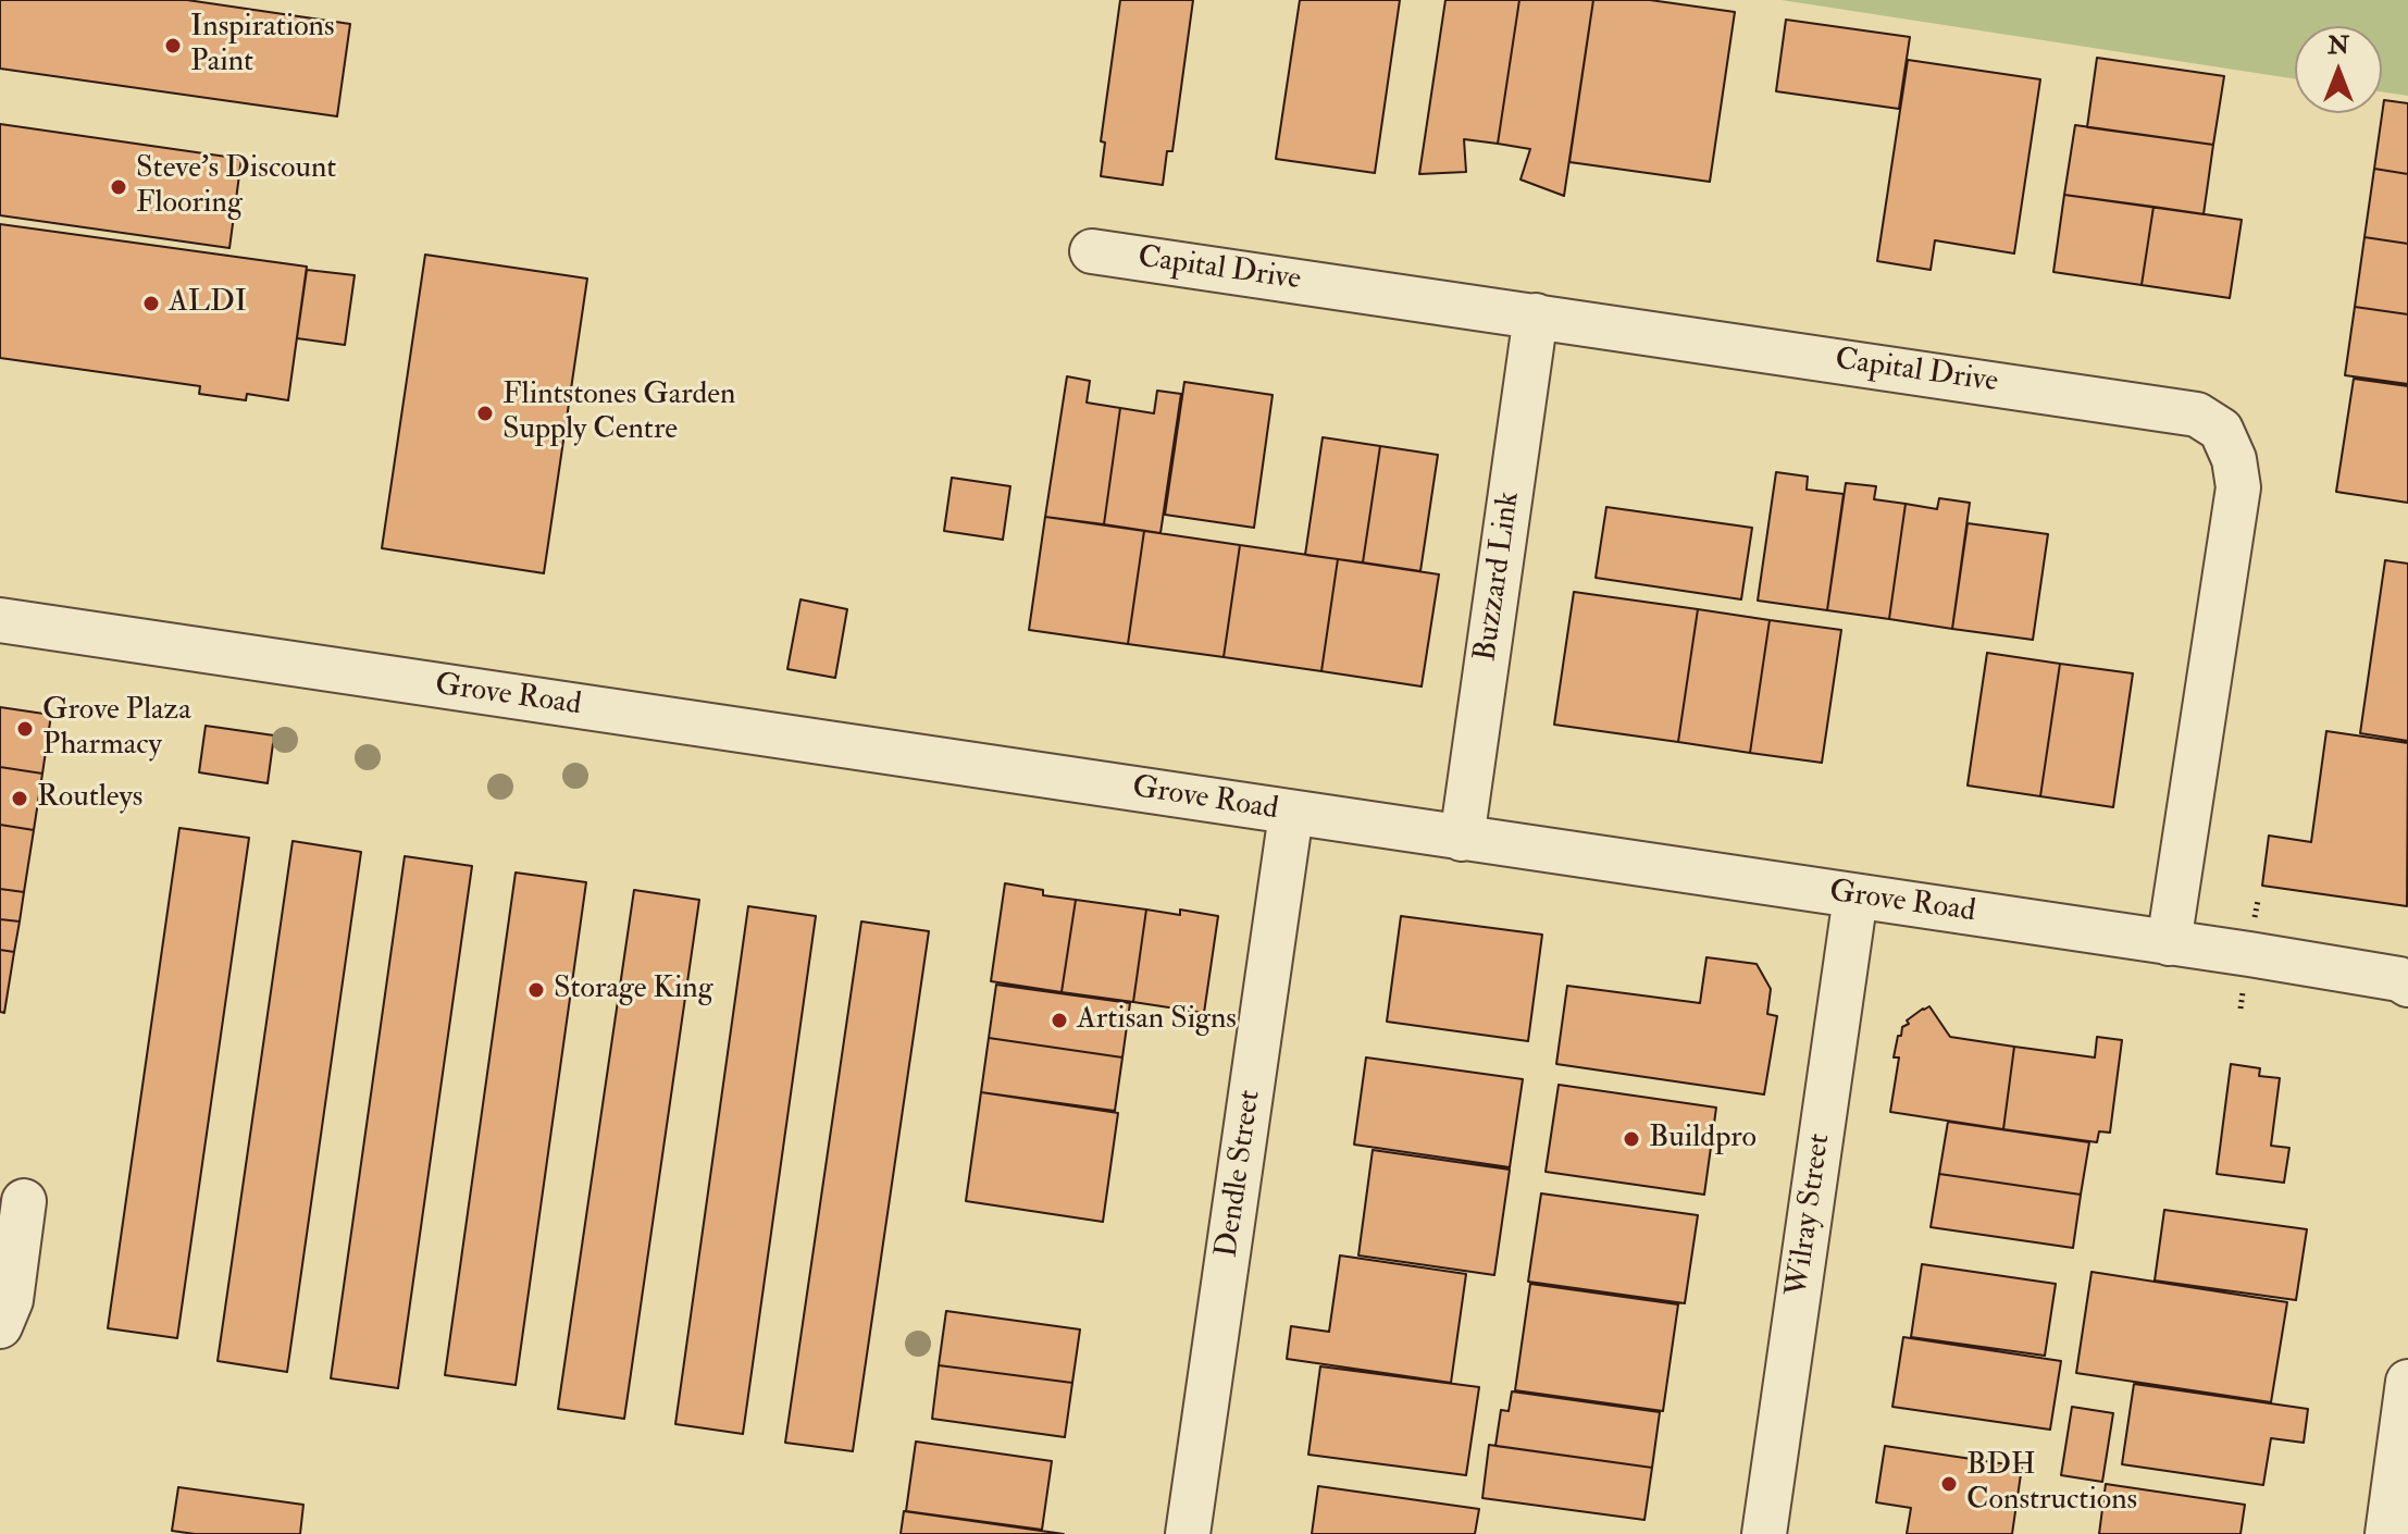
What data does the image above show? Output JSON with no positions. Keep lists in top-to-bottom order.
{
  "streets": {
    "street": [
      "Capital Drive",
      "Buzzard Link",
      "Grove Road",
      "Dendle Street",
      "Wilray Street"
    ]
  },
  "crossings": [
    ["Capital Drive", "Buzzard Link"],
    ["Capital Drive", "Grove Road"],
    ["Buzzard Link", "Grove Road"],
    ["Grove Road", "Dendle Street"],
    ["Grove Road", "Wilray Street"]
  ],
  "places": [
    "Inspirations Paint",
    "Steve's Discount Flooring",
    "ALDI",
    "Flintstones Garden Supply Centre",
    "Grove Plaza Pharmacy",
    "Routleys",
    "Storage King",
    "Artisan Signs",
    "Buildpro",
    "BDH Constructions"
  ],
  "north": "top"
}
